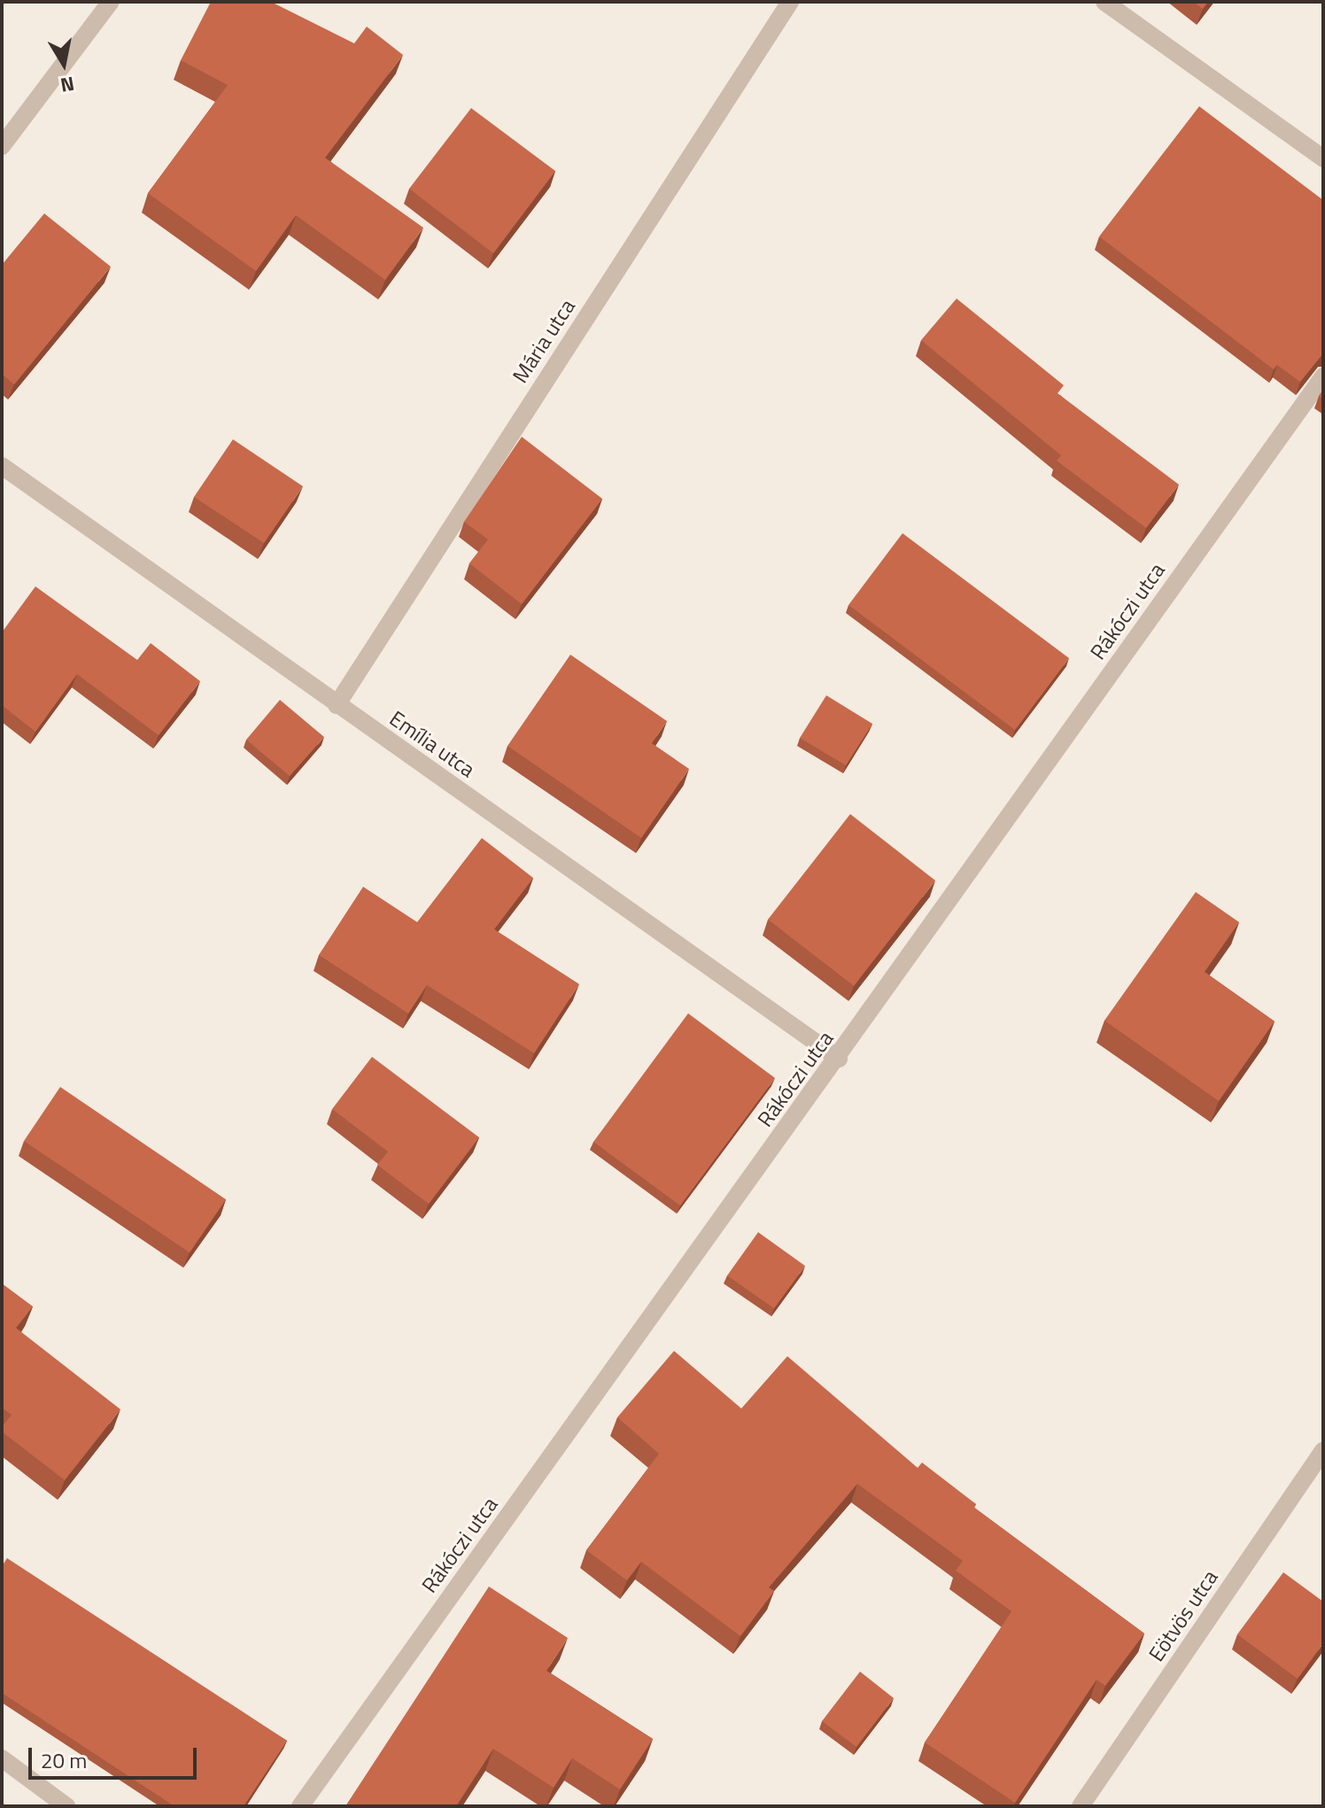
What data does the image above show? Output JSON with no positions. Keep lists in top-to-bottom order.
{
  "streets": {
    "street": [
      "Mária utca",
      "Rákóczi utca",
      "Emília utca",
      "Eötvös utca"
    ]
  },
  "crossings": [
    ["Mária utca", "Emília utca"],
    ["Rákóczi utca", "Emília utca"]
  ],
  "scale_bar": "20 m",
  "north": "bottom"
}
